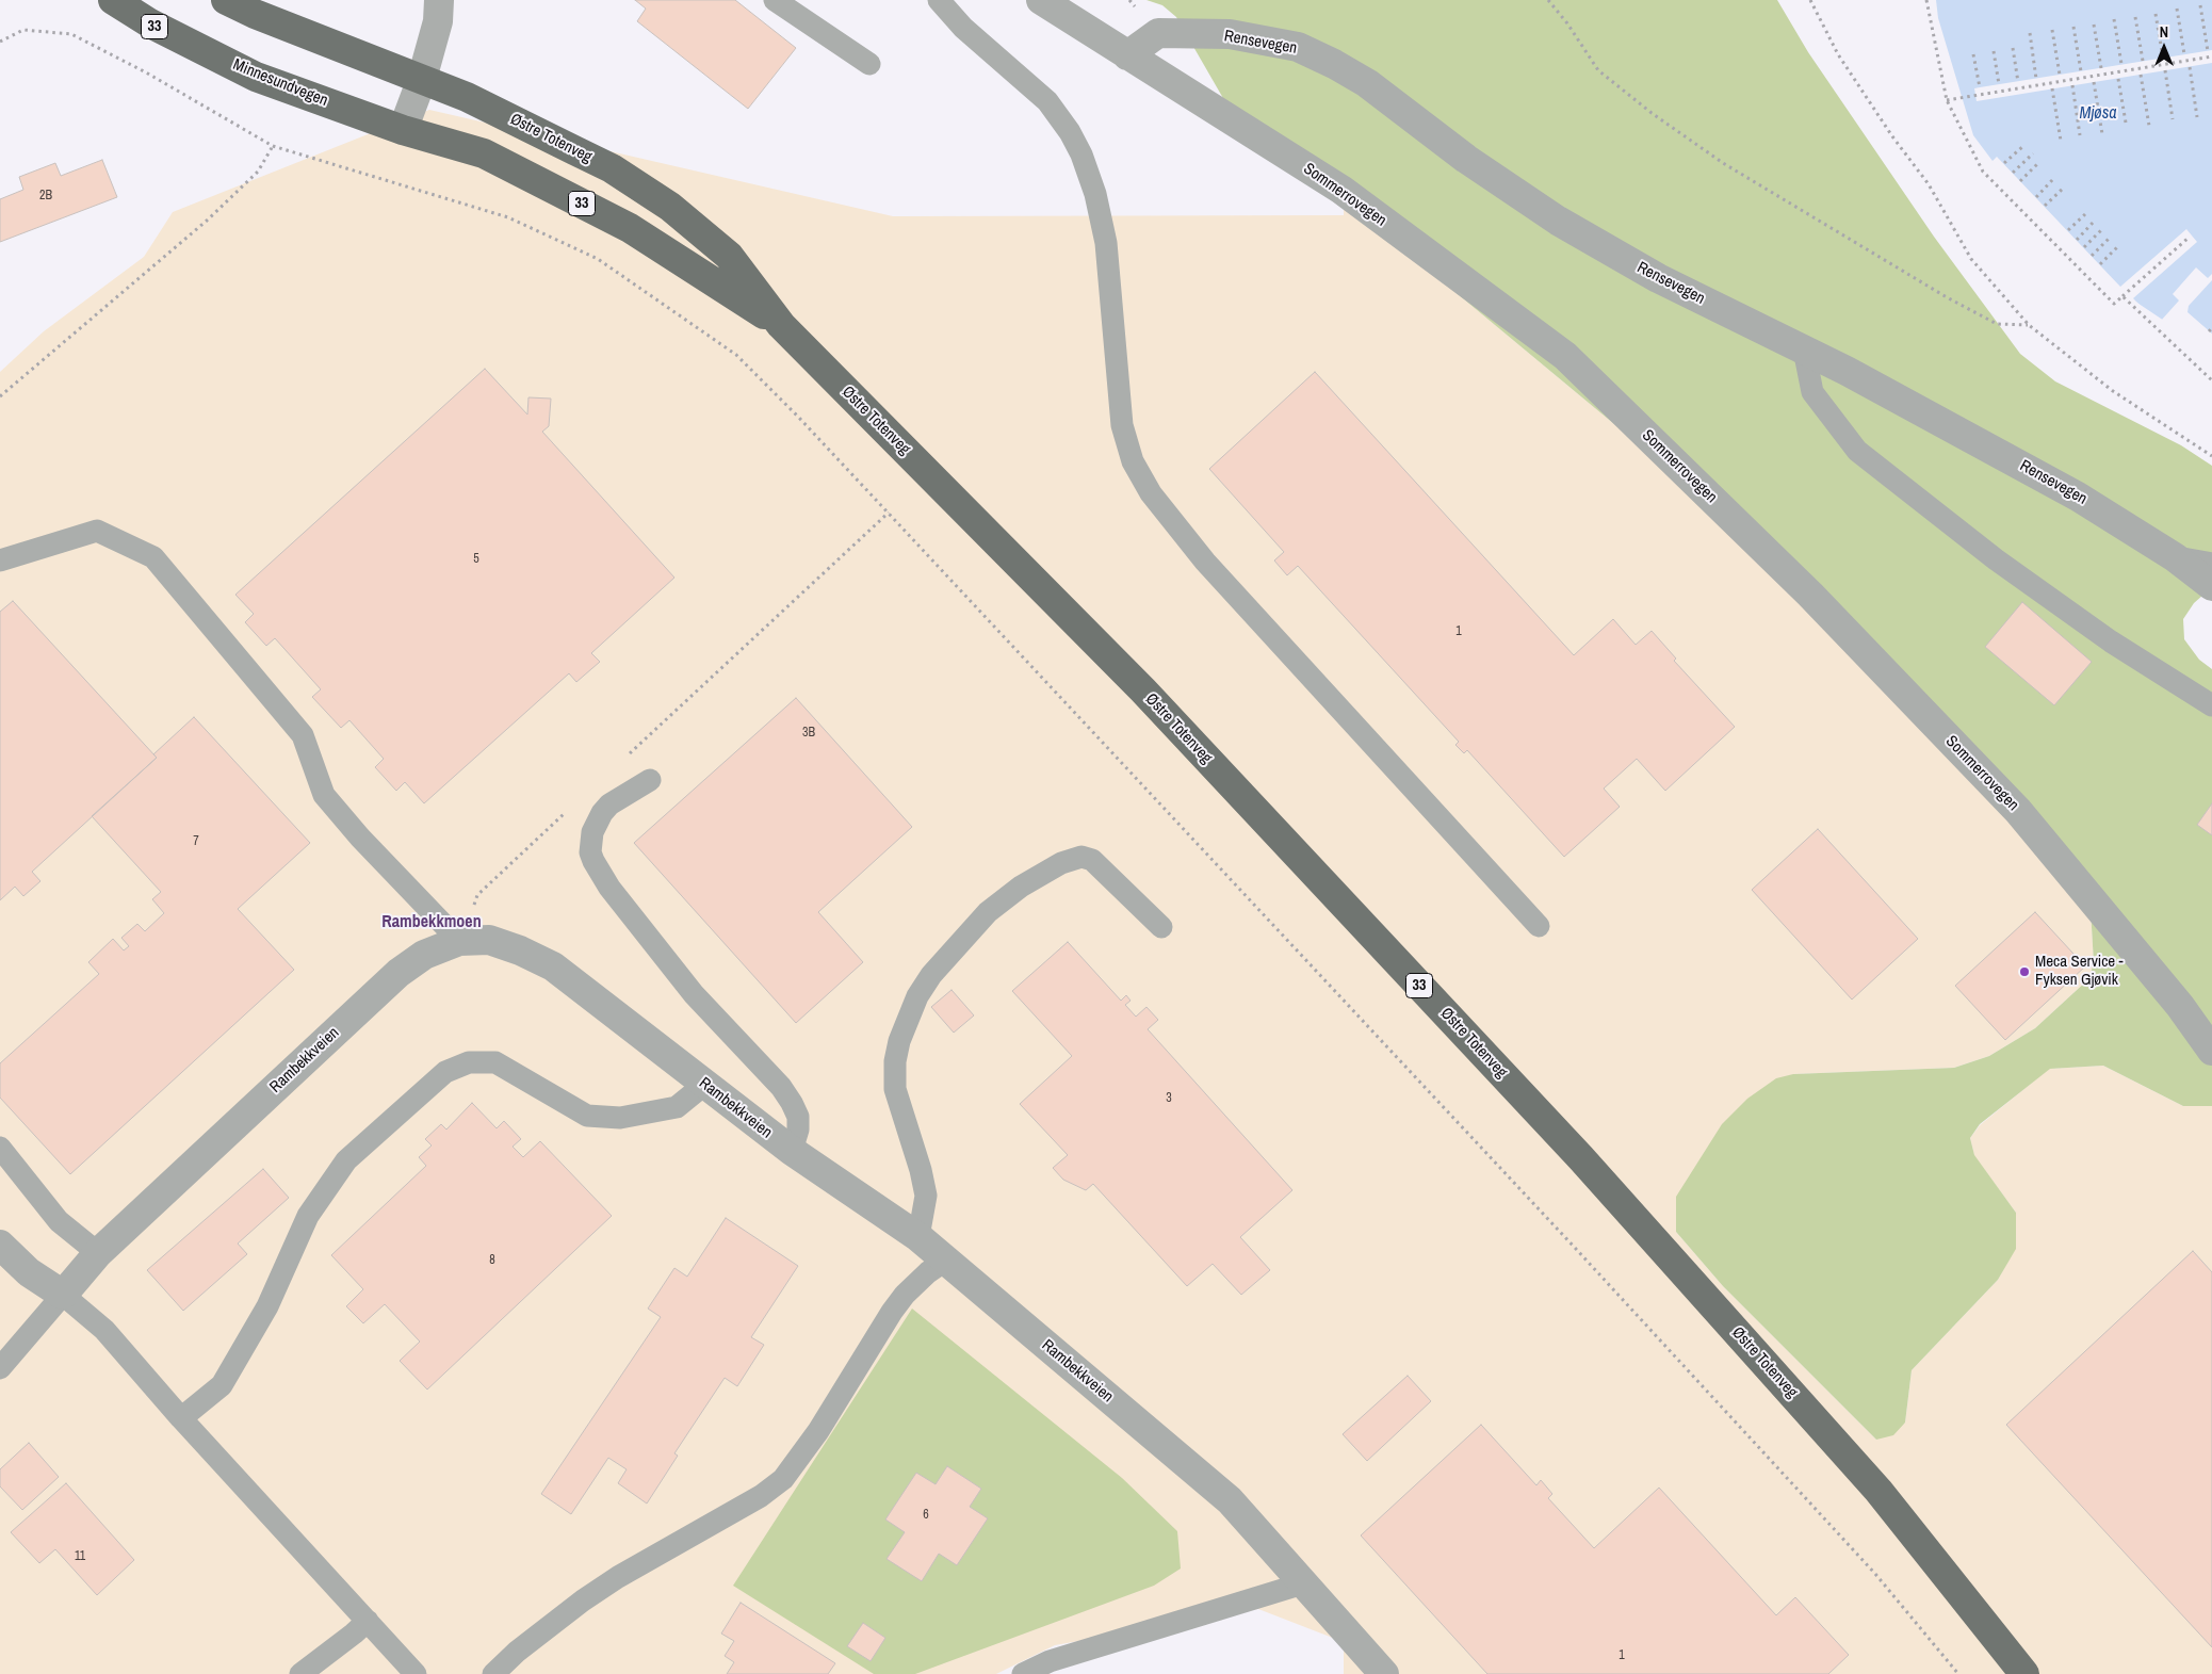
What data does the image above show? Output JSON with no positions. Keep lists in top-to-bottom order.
{
  "streets": {
    "main road": ["33", "Minnesundvegen", "Østre Totenveg"],
    "street": ["Rensevegen", "Sommerrovegen", "Rambekkveien"]
  },
  "crossings": [
    ["33", "Østre Totenveg"],
    ["Rensevegen", "Sommerrovegen"],
    ["Minnesundvegen", "Østre Totenveg"]
  ],
  "districts": ["Rambekkmoen"],
  "water": ["Mjøsa"],
  "places": ["Meca Service - Fyksen Gjøvik"],
  "house_numbers": [
    "2B",
    "5",
    "1",
    "3B",
    "7",
    "3",
    "8",
    "6",
    "11",
    "1"
  ],
  "north": "top"
}
